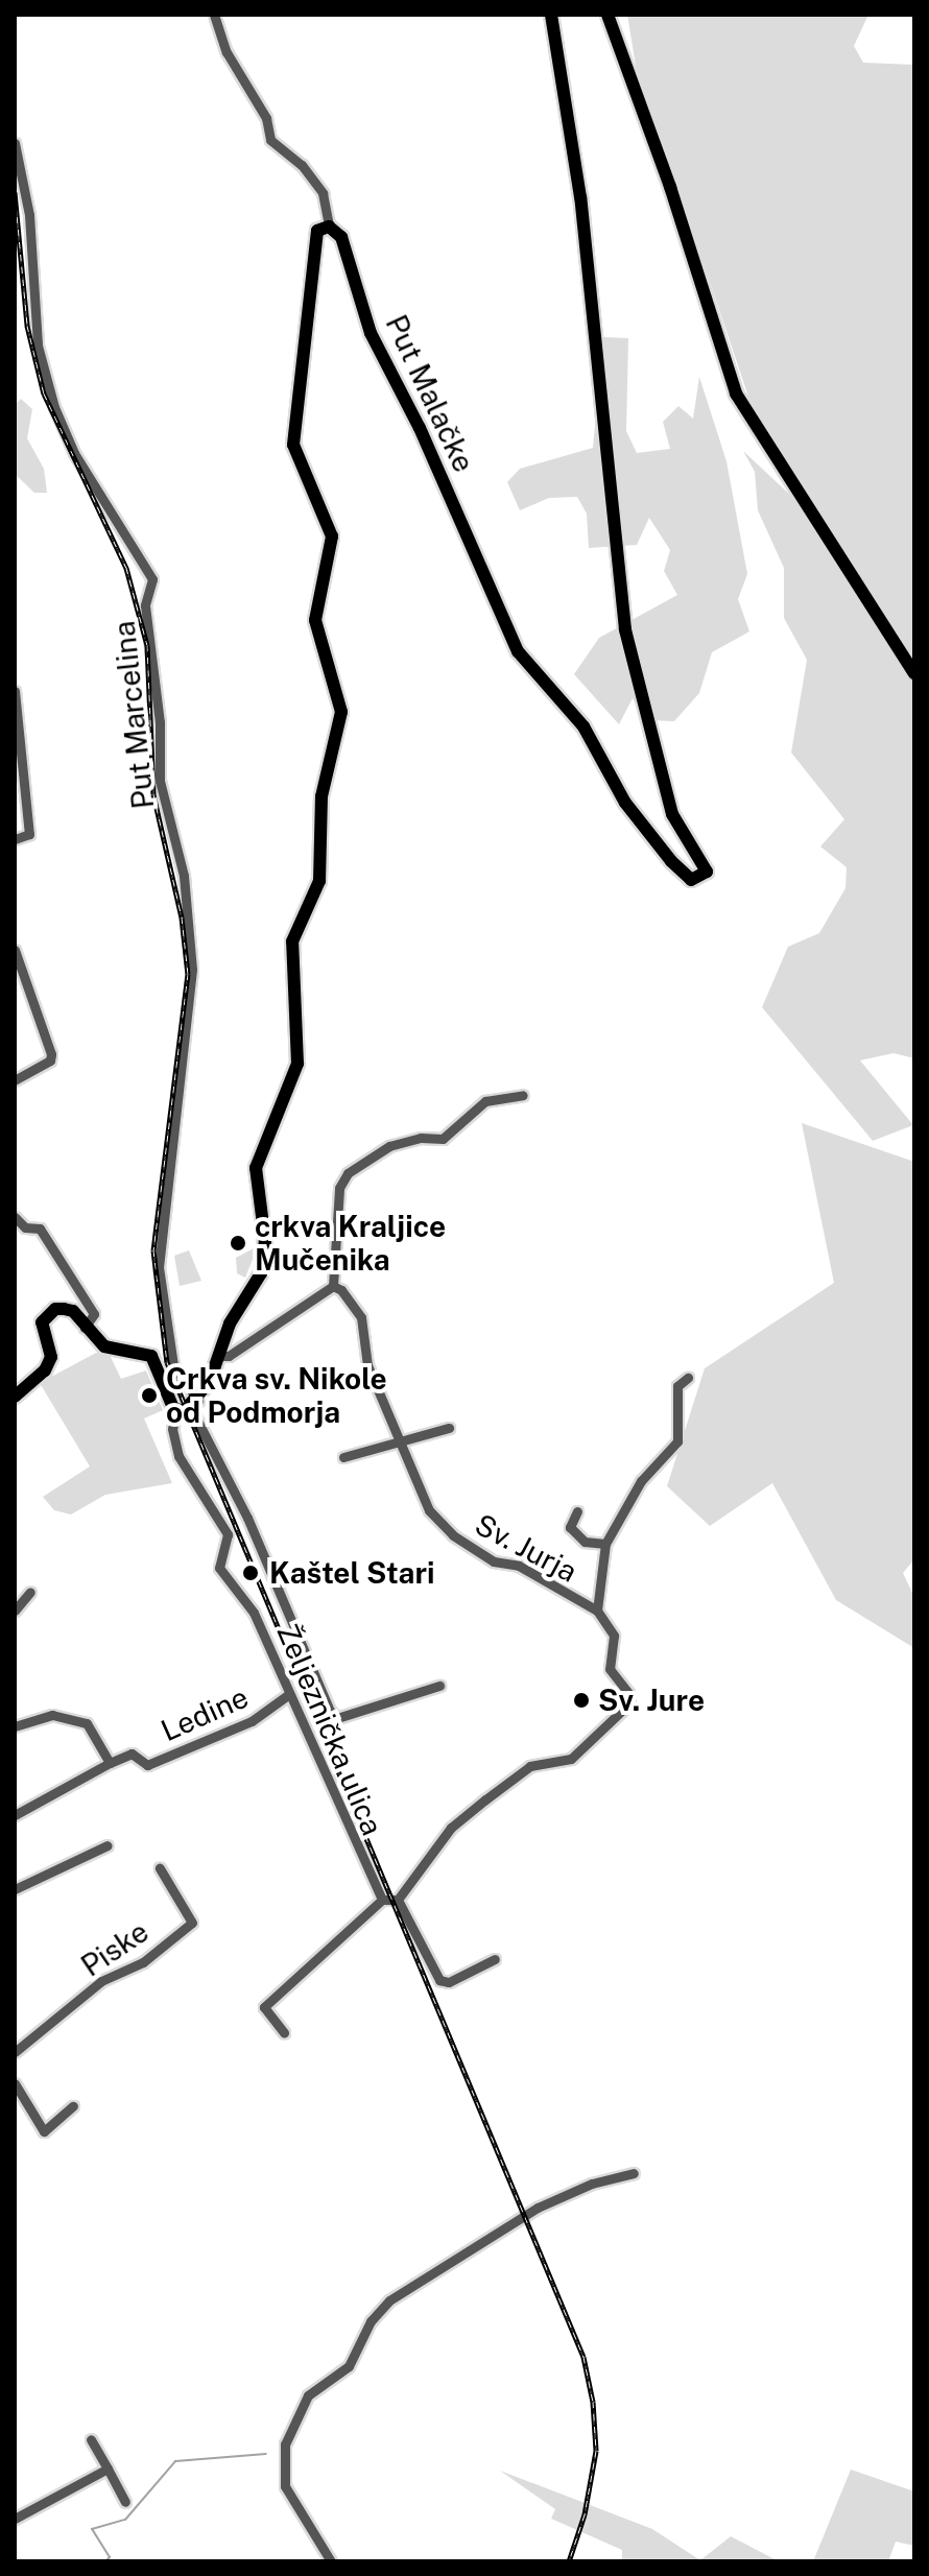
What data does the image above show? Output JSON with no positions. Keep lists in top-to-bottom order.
{
  "streets": {
    "main road": ["Put Malačke"],
    "street": [
      "Put Marcelina",
      "Sv. Jurja",
      "Ledine",
      "Željeznička ulica",
      "Piske"
    ]
  },
  "crossings": [
    ["Ledine", "Željeznička ulica"]
  ],
  "places": [
    "crkva Kraljice Mučenika",
    "Crkva sv. Nikole od Podmorja",
    "Kaštel Stari",
    "Sv. Jure"
  ]
}
